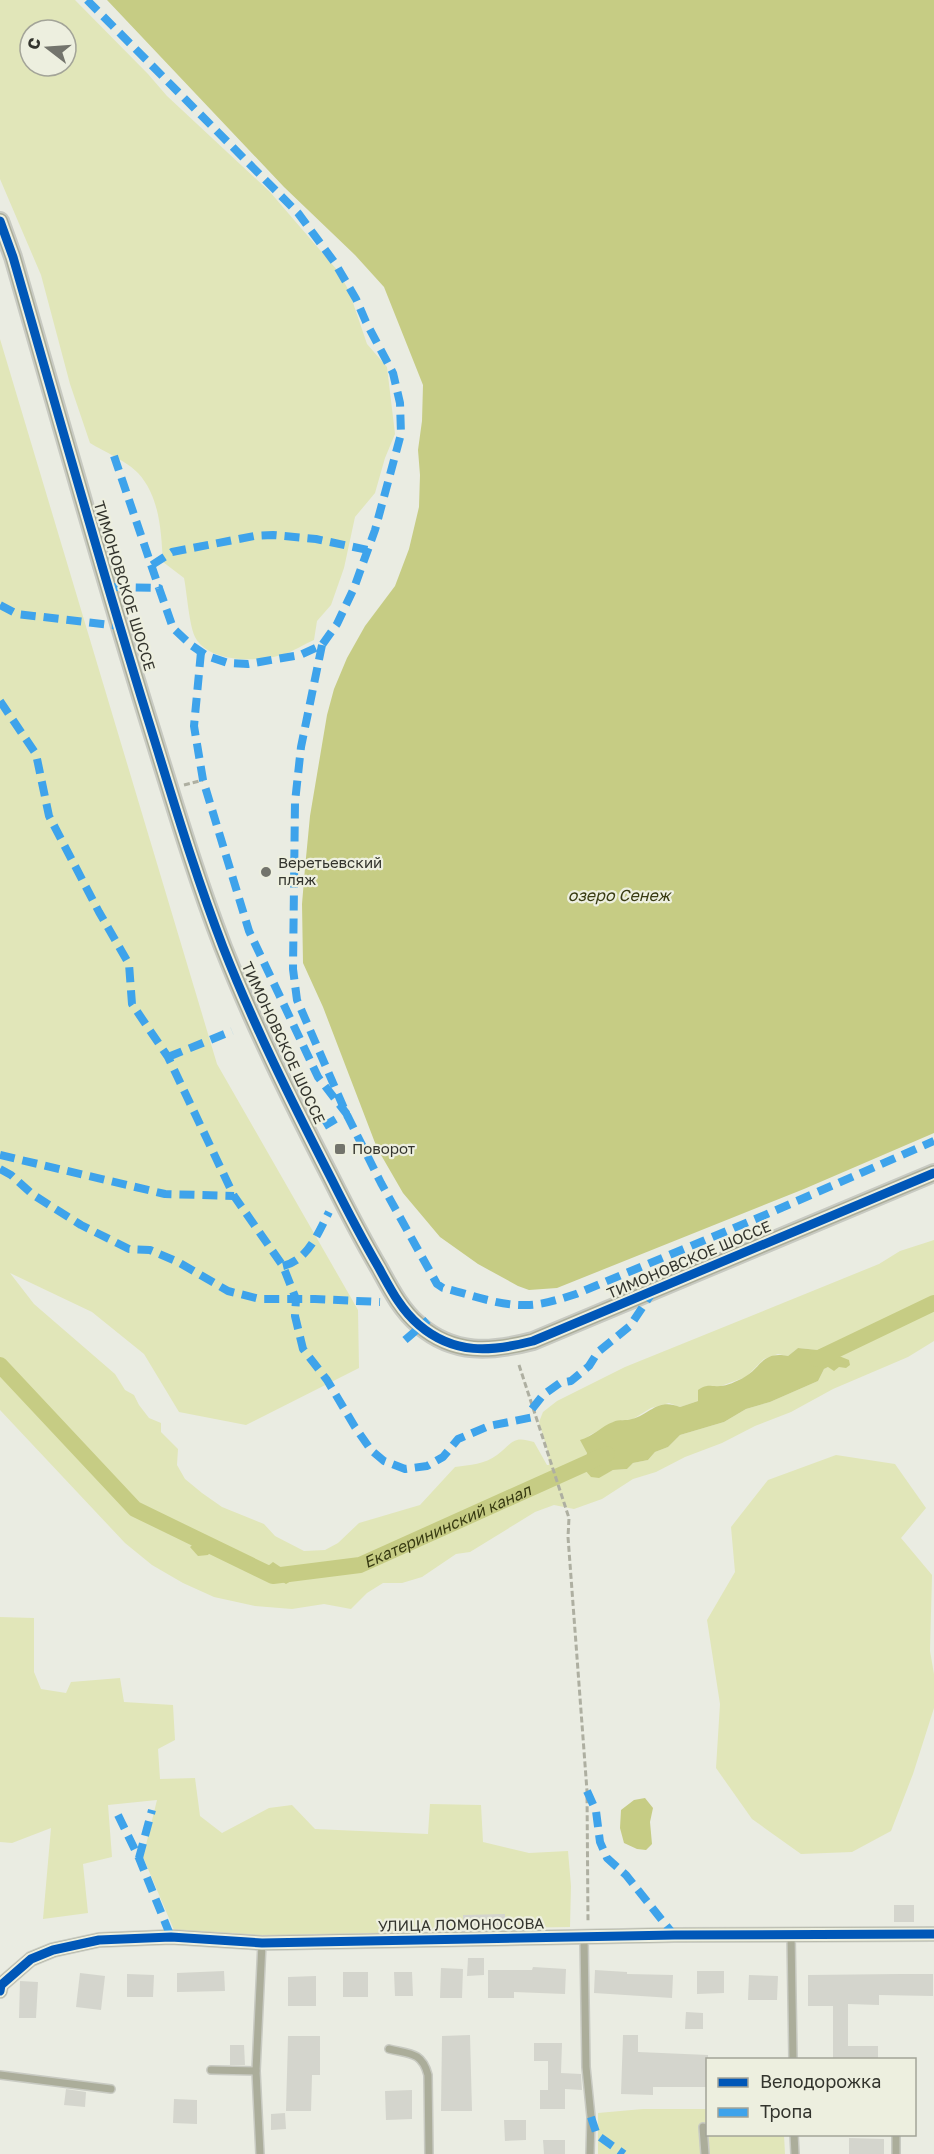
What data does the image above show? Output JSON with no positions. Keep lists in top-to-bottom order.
{
  "streets": {
    "street": ["ТИМОНОВСКОЕ ШОССЕ", "УЛИЦА ЛОМОНОСОВА"]
  },
  "water": ["озеро Сенеж", "Екатерининский канал"],
  "places": {
    "other": ["Веретьевский пляж"],
    "transit": ["Поворот"]
  },
  "legend": ["Велодорожка", "Тропа"],
  "north": "left"
}
